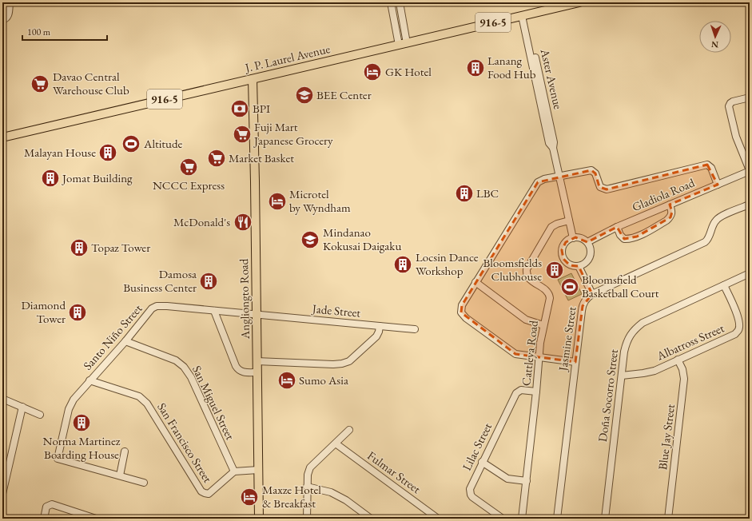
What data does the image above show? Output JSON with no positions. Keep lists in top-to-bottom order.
{
  "streets": {
    "main road": ["916-5", "J. P. Laurel Avenue", "Angliongto Road"],
    "street": [
      "Aster Avenue",
      "Gladiola Road",
      "Jade Street",
      "Santo Niño Street",
      "Jasmine Street",
      "Albatross Street",
      "Cattleya Road",
      "Doña Socorro Street",
      "San Miguel Street",
      "Blue Jay Street",
      "San Francisco Street",
      "Lilac Street",
      "Fulmar Street"
    ]
  },
  "crossings": [
    ["J. P. Laurel Avenue", "Aster Avenue"],
    ["J. P. Laurel Avenue", "Angliongto Road"],
    ["Aster Avenue", "Gladiola Road"],
    ["Aster Avenue", "Cattleya Road"],
    ["Angliongto Road", "Jade Street"],
    ["Angliongto Road", "Santo Niño Street"],
    ["Jade Street", "Santo Niño Street"],
    ["Santo Niño Street", "San Miguel Street"],
    ["Santo Niño Street", "San Francisco Street"],
    ["Albatross Street", "Doña Socorro Street"],
    ["Albatross Street", "Blue Jay Street"],
    ["Cattleya Road", "Lilac Street"],
    ["San Miguel Street", "San Francisco Street"]
  ],
  "places": {
    "building": [
      "Lanang Food Hub",
      "Malayan House",
      "Jomat Building",
      "LBC",
      "Topaz Tower",
      "Locsin Dance Workshop",
      "Bloomsfields Clubhouse",
      "Damosa Business Center",
      "Diamond Tower",
      "Norma Martinez Boarding House"
    ],
    "hotel": [
      "GK Hotel",
      "Microtel by Wyndham",
      "Sumo Asia",
      "Maxze Hotel & Breakfast"
    ],
    "supermarket": [
      "Davao Central Warehouse Club",
      "Fuji Mart Japanese Grocery",
      "Market Basket",
      "NCCC Express"
    ],
    "school or university": ["BEE Center", "Mindanao Kokusai Daigaku"],
    "bank": ["BPI"],
    "sports": ["Altitude", "Bloomsfield Basketball Court"],
    "restaurant": ["McDonald's"]
  },
  "scale_bar": "100 m",
  "north": "bottom"
}
